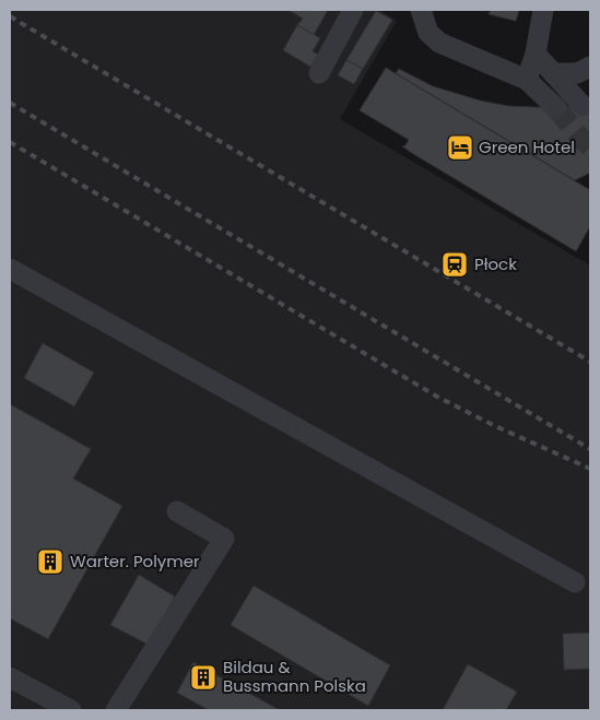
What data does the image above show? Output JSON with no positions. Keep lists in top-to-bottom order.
{
  "places": {
    "hotel": ["Green Hotel"],
    "station": ["Płock"],
    "building": ["Warter. Polymer", "Bildau & Bussmann Polska"]
  }
}
